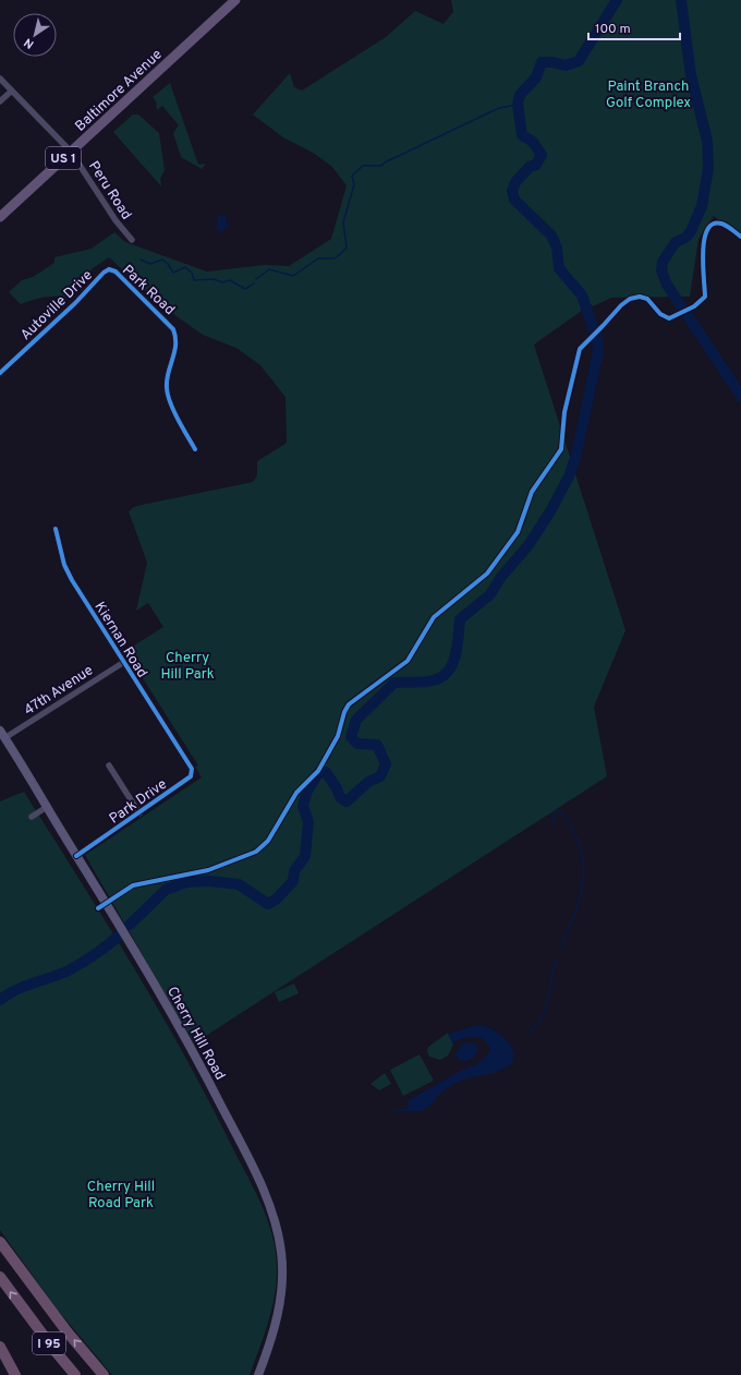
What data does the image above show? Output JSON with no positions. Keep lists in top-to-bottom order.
{
  "streets": {
    "highway": ["I 95"],
    "main road": ["Baltimore Avenue", "US 1", "Cherry Hill Road"],
    "street": [
      "Peru Road",
      "Park Road",
      "Autoville Drive",
      "Kiernan Road",
      "47th Avenue",
      "Park Drive"
    ]
  },
  "crossings": [
    ["Baltimore Avenue", "Peru Road"],
    ["Park Road", "Autoville Drive"],
    ["Kiernan Road", "47th Avenue"],
    ["Kiernan Road", "Park Drive"],
    ["47th Avenue", "Cherry Hill Road"],
    ["Park Drive", "Cherry Hill Road"]
  ],
  "parks": ["Paint Branch Golf Complex", "Cherry Hill Park", "Cherry Hill Road Park"],
  "scale_bar": "100 m",
  "north": "bottom left"
}
